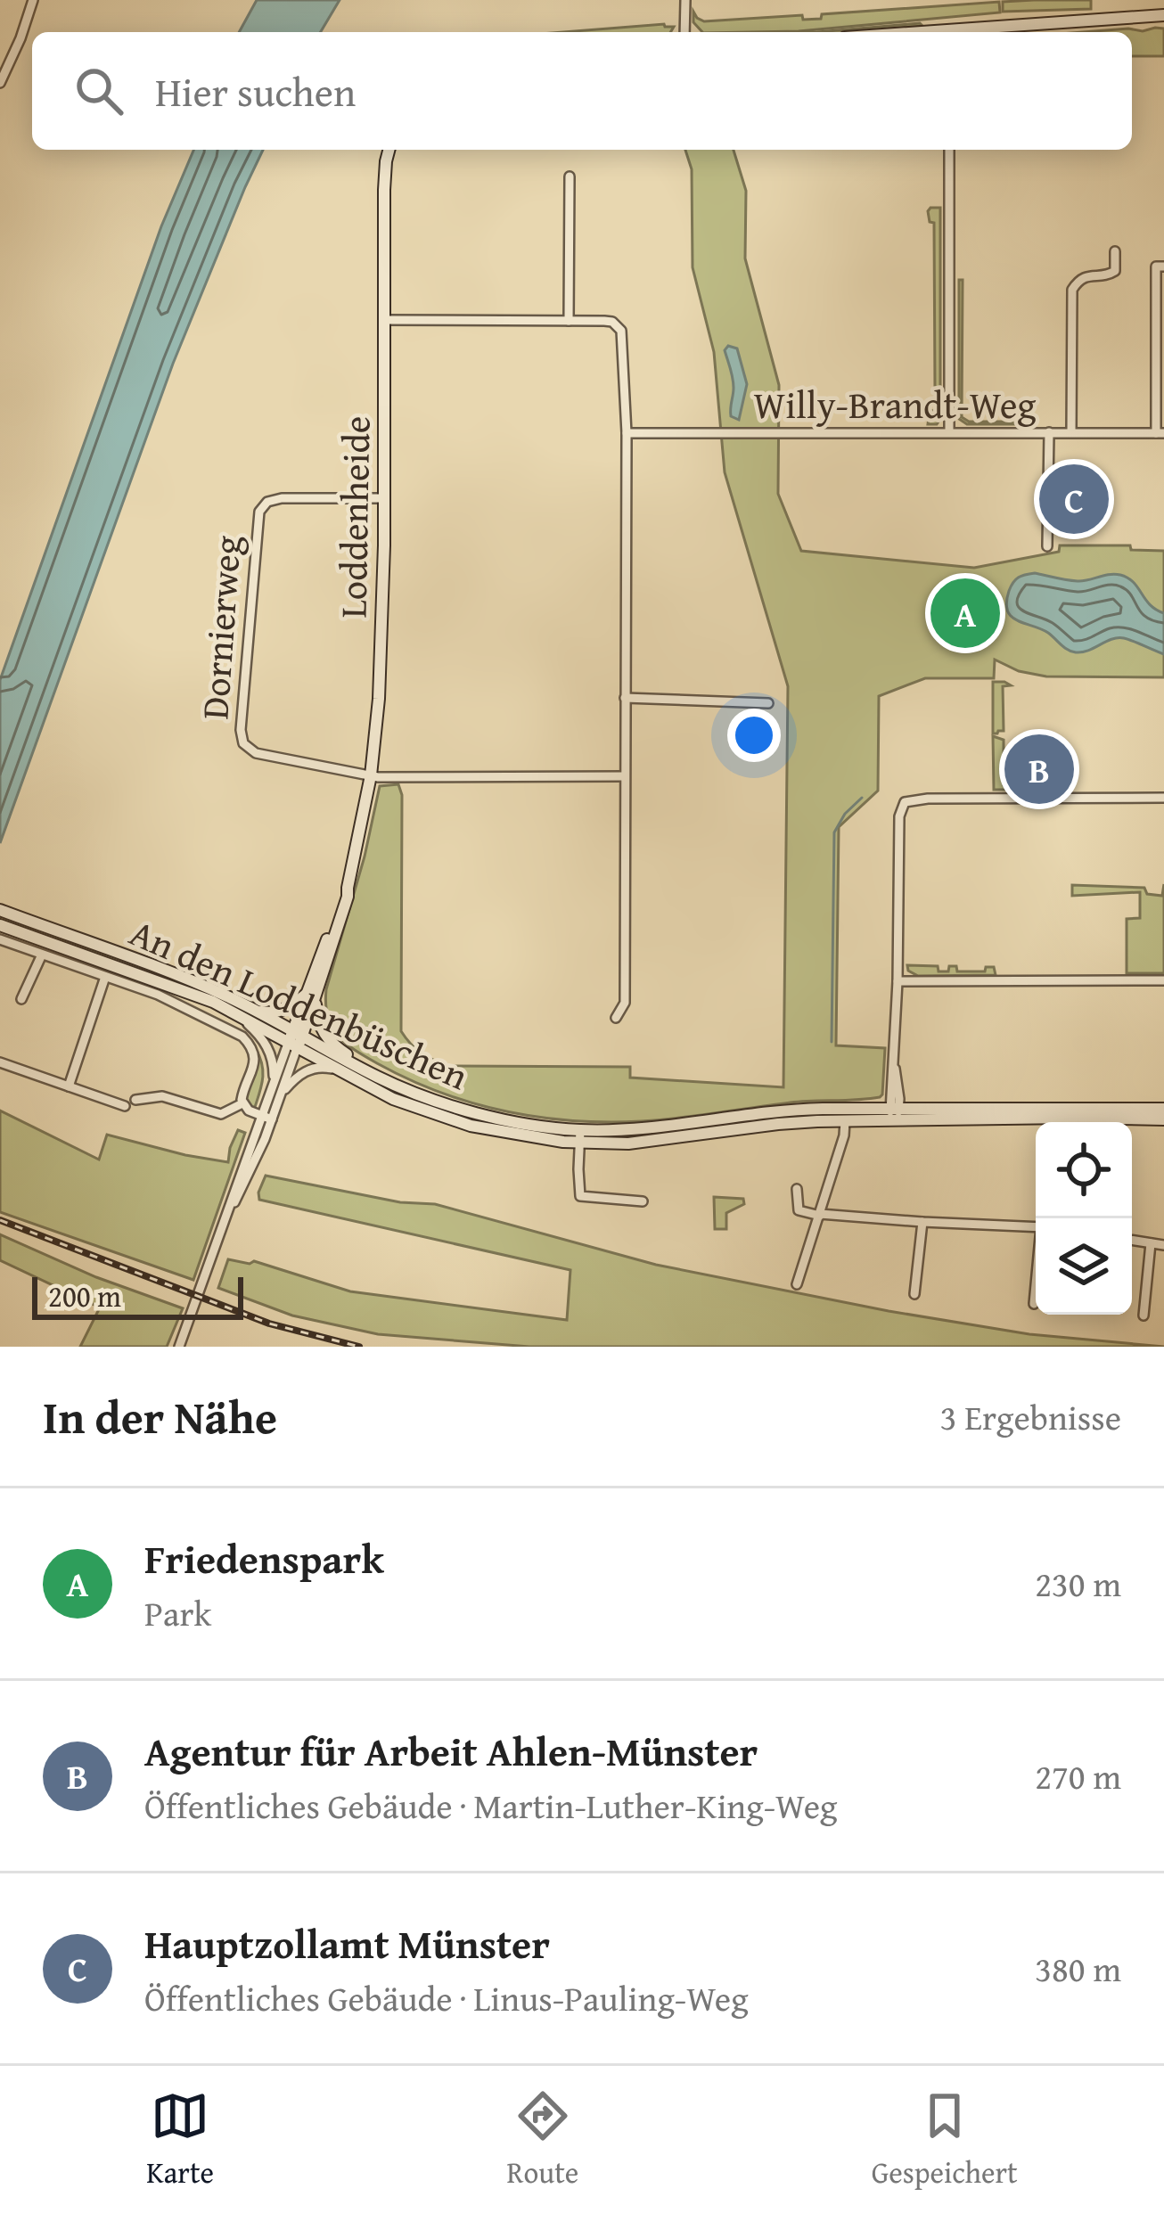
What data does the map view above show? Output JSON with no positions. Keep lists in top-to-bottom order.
{
  "streets": {
    "main road": ["Loddenheide", "An den Loddenbüschen"],
    "street": ["Willy-Brandt-Weg", "Dornierweg"]
  },
  "crossings": [
    ["Loddenheide", "Dornierweg"],
    ["Loddenheide", "An den Loddenbüschen"]
  ],
  "scale_bar": "200 m",
  "page": {
    "search": "Hier suchen",
    "pins": ["C", "A", "B"],
    "scale": "200 m",
    "heading": ["In der Nähe", "3 Ergebnisse"],
    "list": [
      {
        "mark": "A",
        "name": "Friedenspark",
        "note": "Park",
        "value": "230 m"
      },
      {
        "mark": "B",
        "name": "Agentur für Arbeit Ahlen-Münster",
        "note": "Öffentliches Gebäude · Martin-Luther-King-Weg",
        "value": "270 m"
      },
      {
        "mark": "C",
        "name": "Hauptzollamt Münster",
        "note": "Öffentliches Gebäude · Linus-Pauling-Weg",
        "value": "380 m"
      }
    ],
    "nav": ["Karte", "Route", "Gespeichert"]
  }
}
